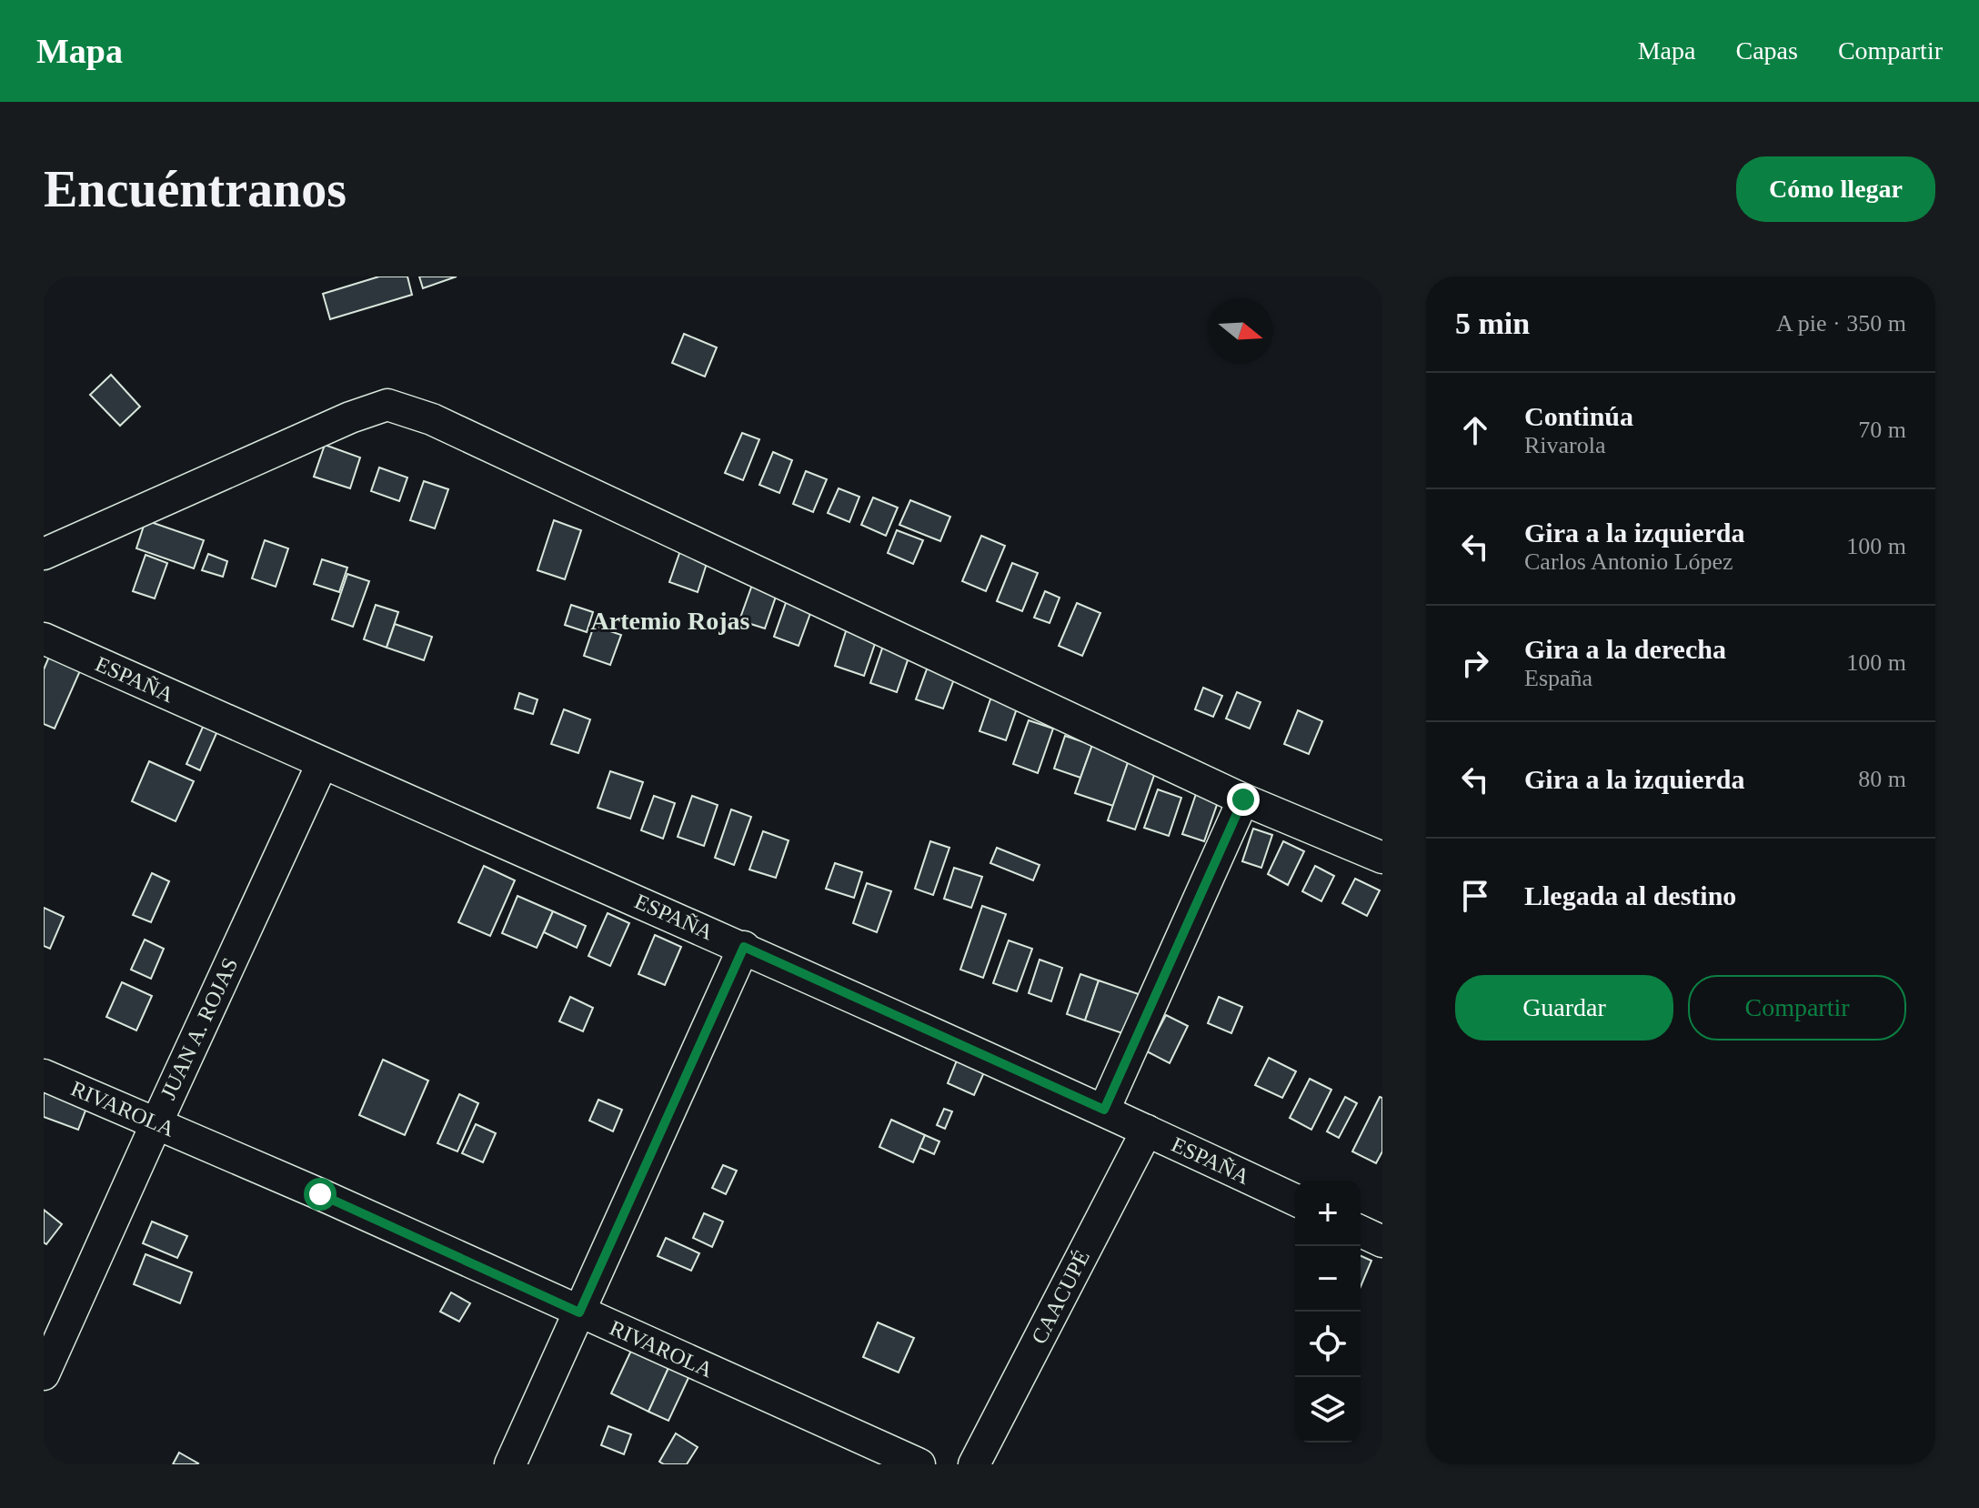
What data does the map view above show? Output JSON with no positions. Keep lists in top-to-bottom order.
{
  "streets": {
    "street": [
      "ESPAÑA",
      "JUAN A. ROJAS",
      "RIVAROLA",
      "CAACUPÉ"
    ]
  },
  "crossings": [
    ["ESPAÑA", "JUAN A. ROJAS"],
    ["ESPAÑA", "CAACUPÉ"],
    ["JUAN A. ROJAS", "RIVAROLA"]
  ],
  "districts": ["Artemio Rojas"],
  "north": "right",
  "page": {
    "header": "Mapa",
    "nav": ["Mapa", "Capas", "Compartir"],
    "buttons": [
      "Cómo llegar",
      ["Guardar", "Compartir"]
    ],
    "title": "Encuéntranos",
    "heading": ["5 min", "A pie · 350 m"],
    "list": [
      ["Continúa", "Rivarola", "70 m"],
      ["Gira a la izquierda", "Carlos Antonio López", "100 m"],
      ["Gira a la derecha", "España", "100 m"],
      ["Gira a la izquierda", "80 m"],
      "Llegada al destino"
    ],
    "map_buttons": ["+", "−"]
  }
}
